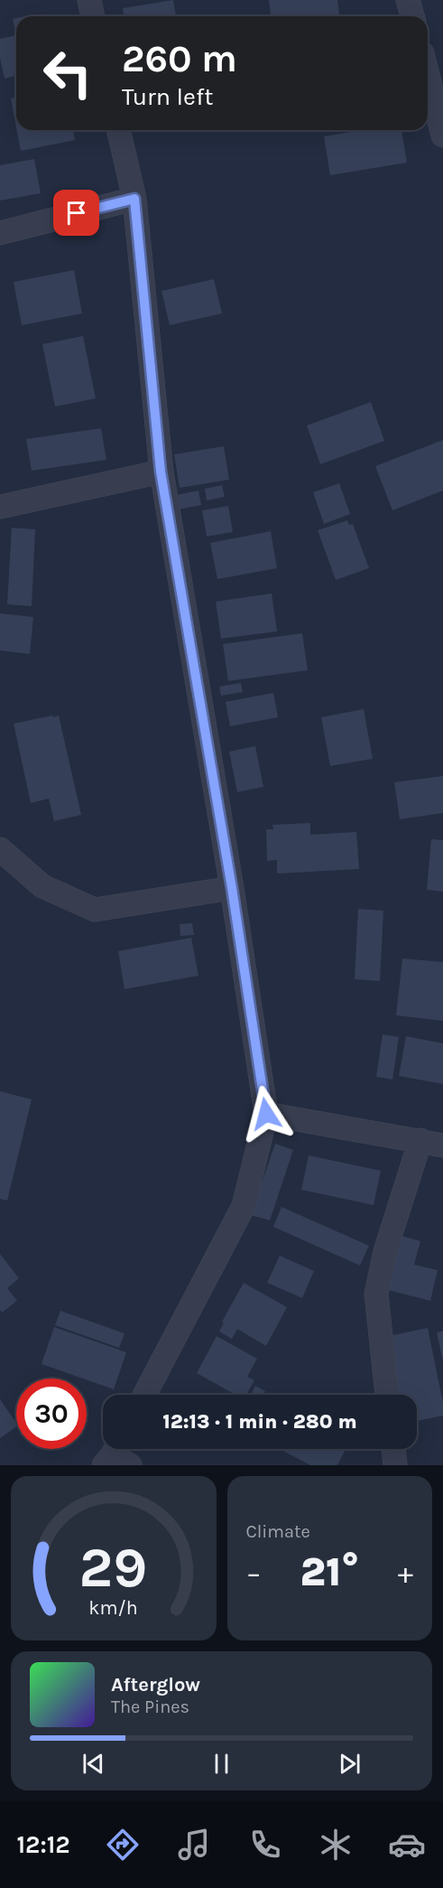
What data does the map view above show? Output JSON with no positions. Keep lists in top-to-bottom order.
{
  "page": {
    "turn": ["260 m", "Turn left"],
    "limit": "30",
    "trip": "12:13 · 1 min · 280 m",
    "tile": "Climate",
    "heat": ["−", "21°", "+"],
    "song": ["Afterglow", "The Pines"],
    "tabs": "12:12",
    "gauge": ["29", "km/h"]
  }
}
